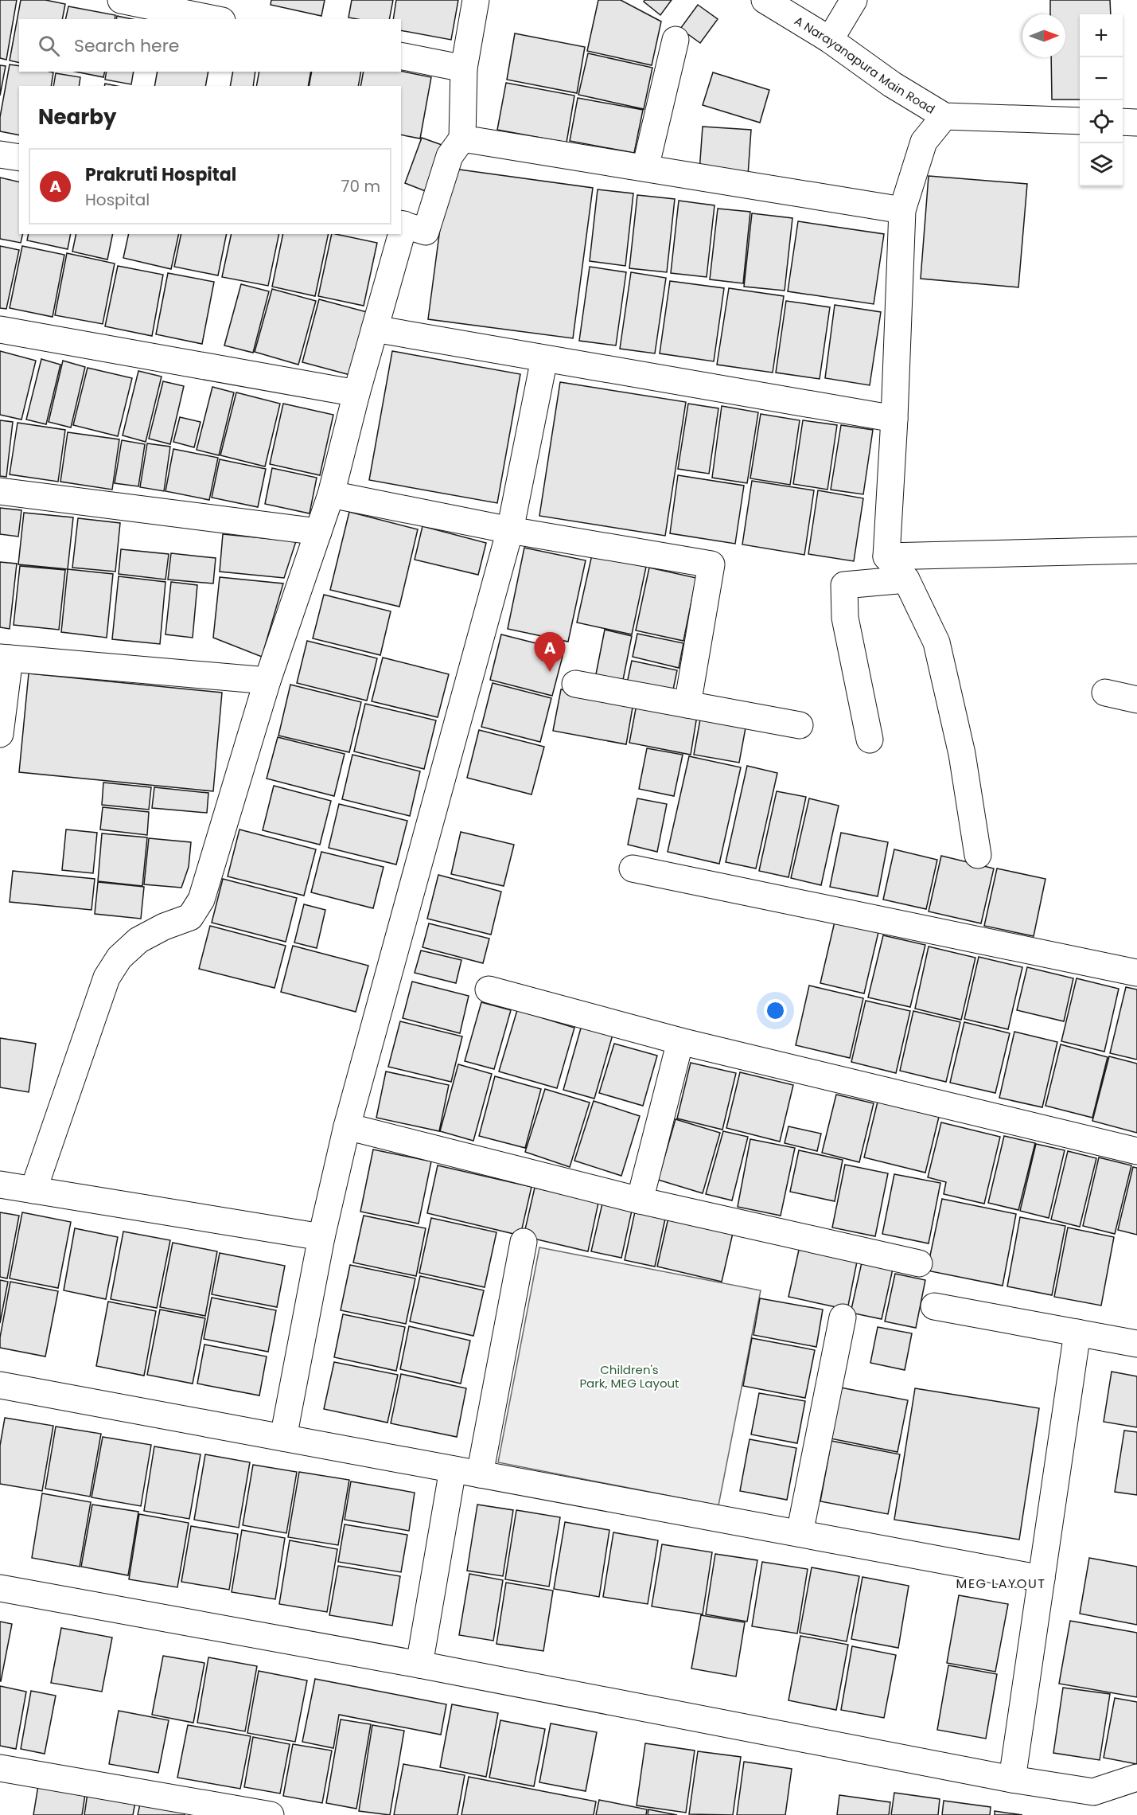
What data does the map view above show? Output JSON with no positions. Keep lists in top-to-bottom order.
{
  "streets": {
    "street": ["A Narayanapura Main Road"]
  },
  "districts": ["MEG LAYOUT"],
  "parks": ["Children's Park, MEG Layout"],
  "north": "right",
  "page": {
    "map_buttons": ["+", "−"],
    "search": "Search here",
    "heading": "Nearby",
    "list": [
      {
        "mark": "A",
        "name": "Prakruti Hospital",
        "note": "Hospital",
        "value": "70 m"
      }
    ],
    "pins": "A"
  }
}
